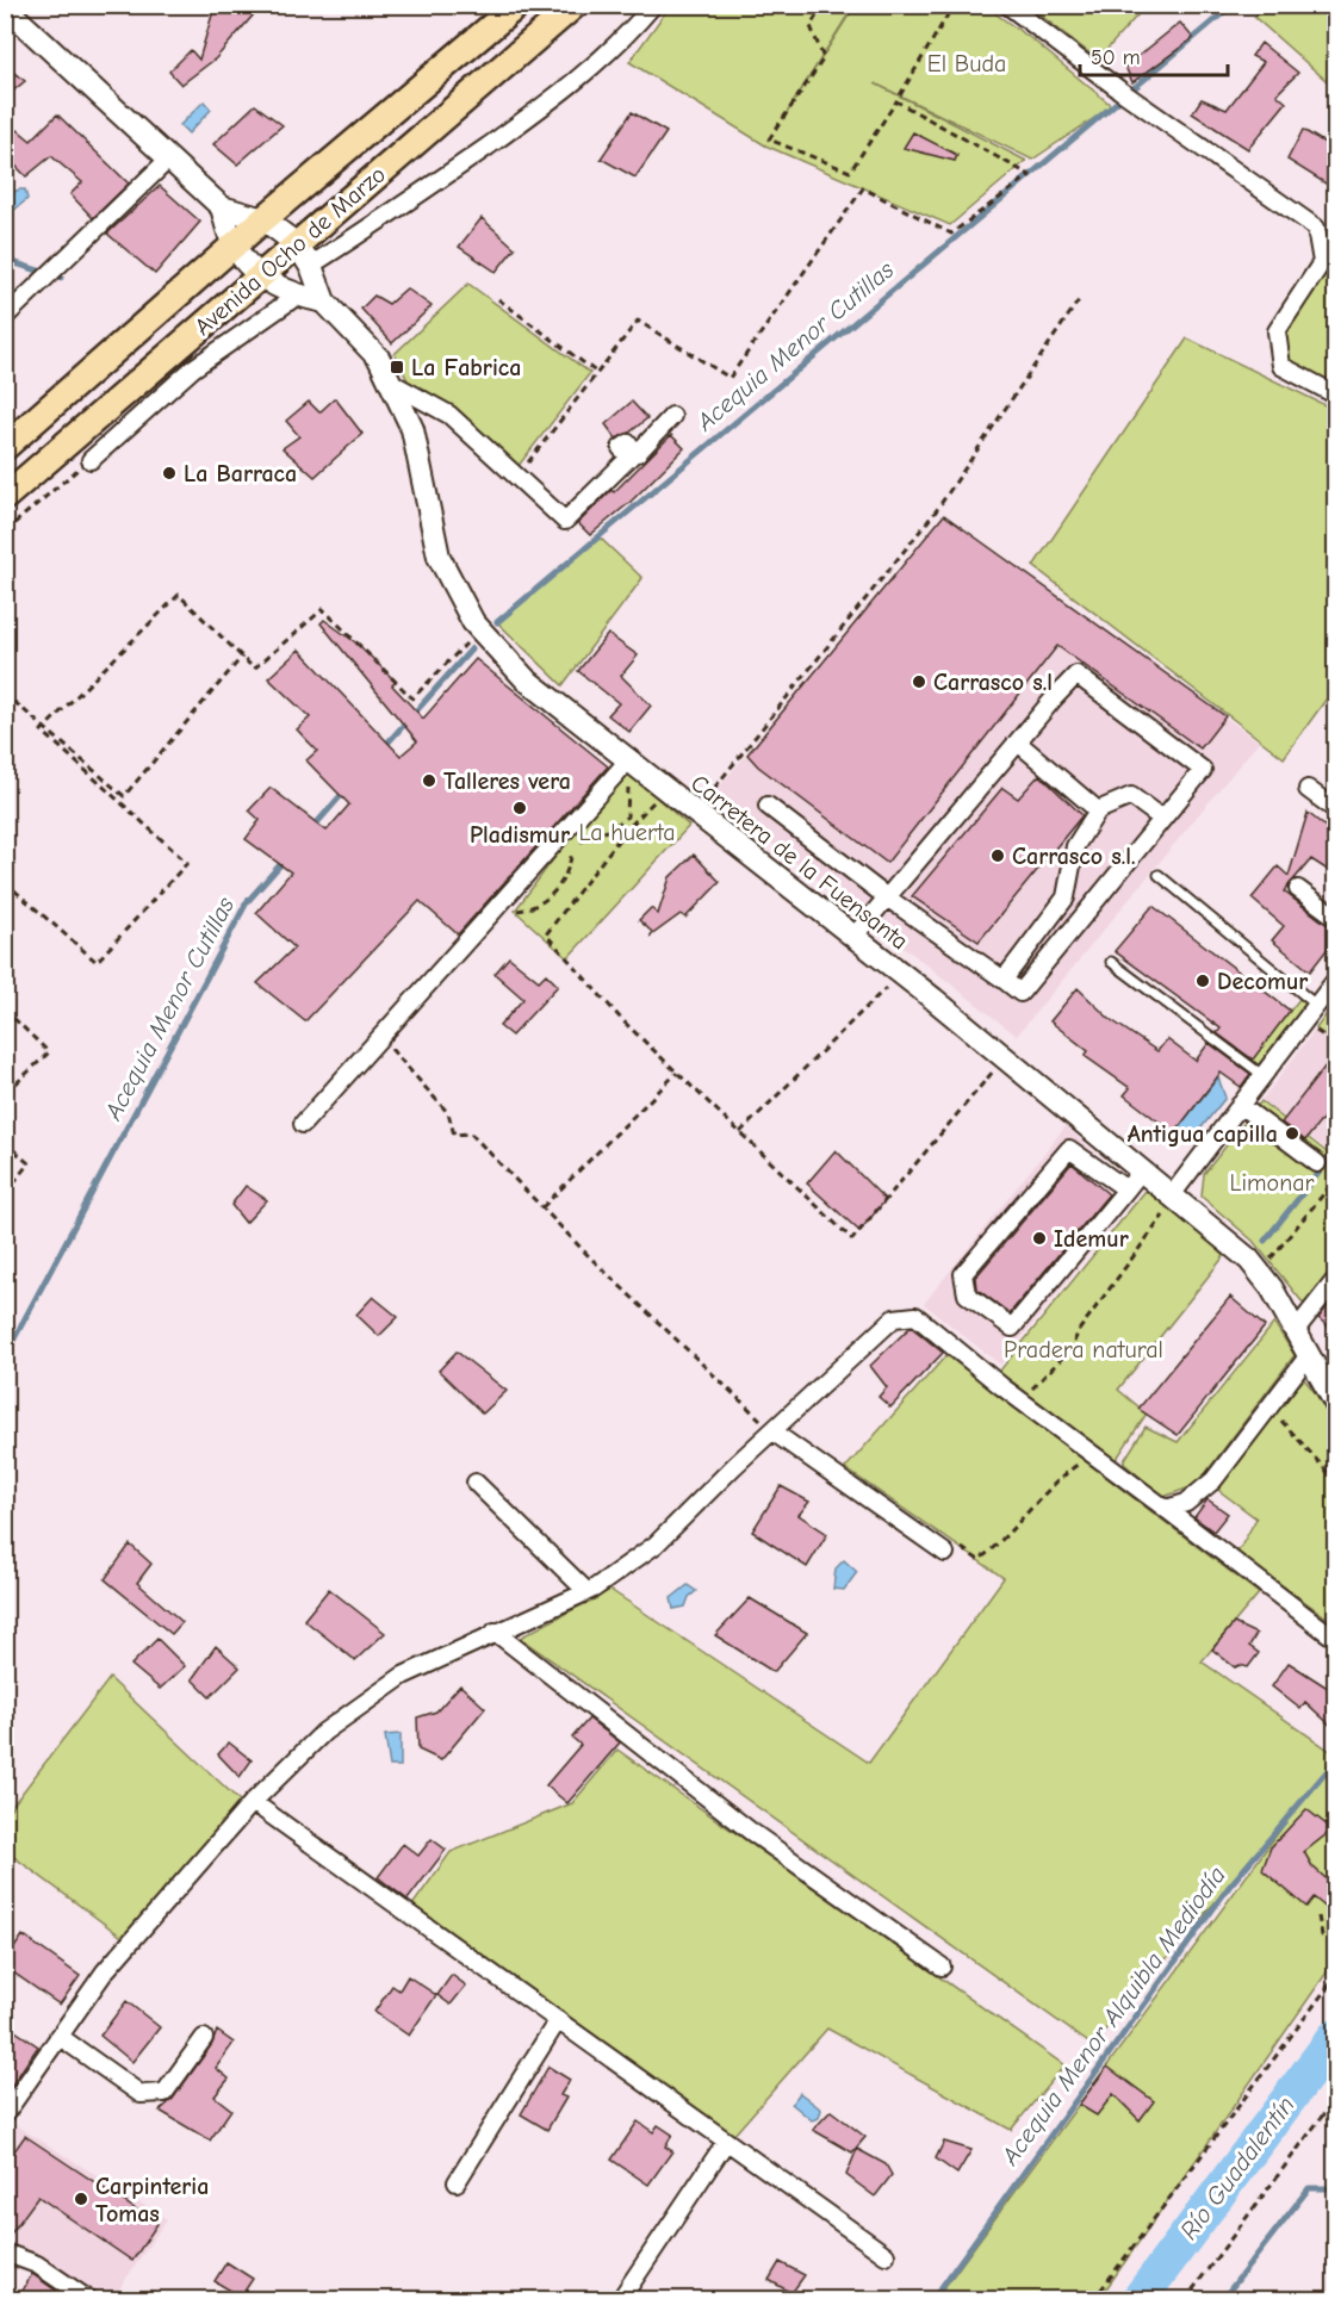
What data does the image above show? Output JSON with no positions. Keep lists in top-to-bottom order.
{
  "streets": {
    "main road": ["Avenida Ocho de Marzo", "Carretera de la Fuensanta"]
  },
  "water": ["Acequia Menor Cutillas", "Acequia Menor Alquibla Mediodía", "Río Guadalentín"],
  "parks": [
    "El Buda",
    "La huerta",
    "Limonar",
    "Pradera natural"
  ],
  "places": {
    "transit": ["La Fabrica"],
    "other": [
      "La Barraca",
      "Carrasco s.l",
      "Talleres vera",
      "Pladismur",
      "Carrasco s.l.",
      "Decomur",
      "Antigua capilla",
      "Idemur",
      "Carpinteria Tomas"
    ]
  },
  "scale_bar": "50 m"
}
